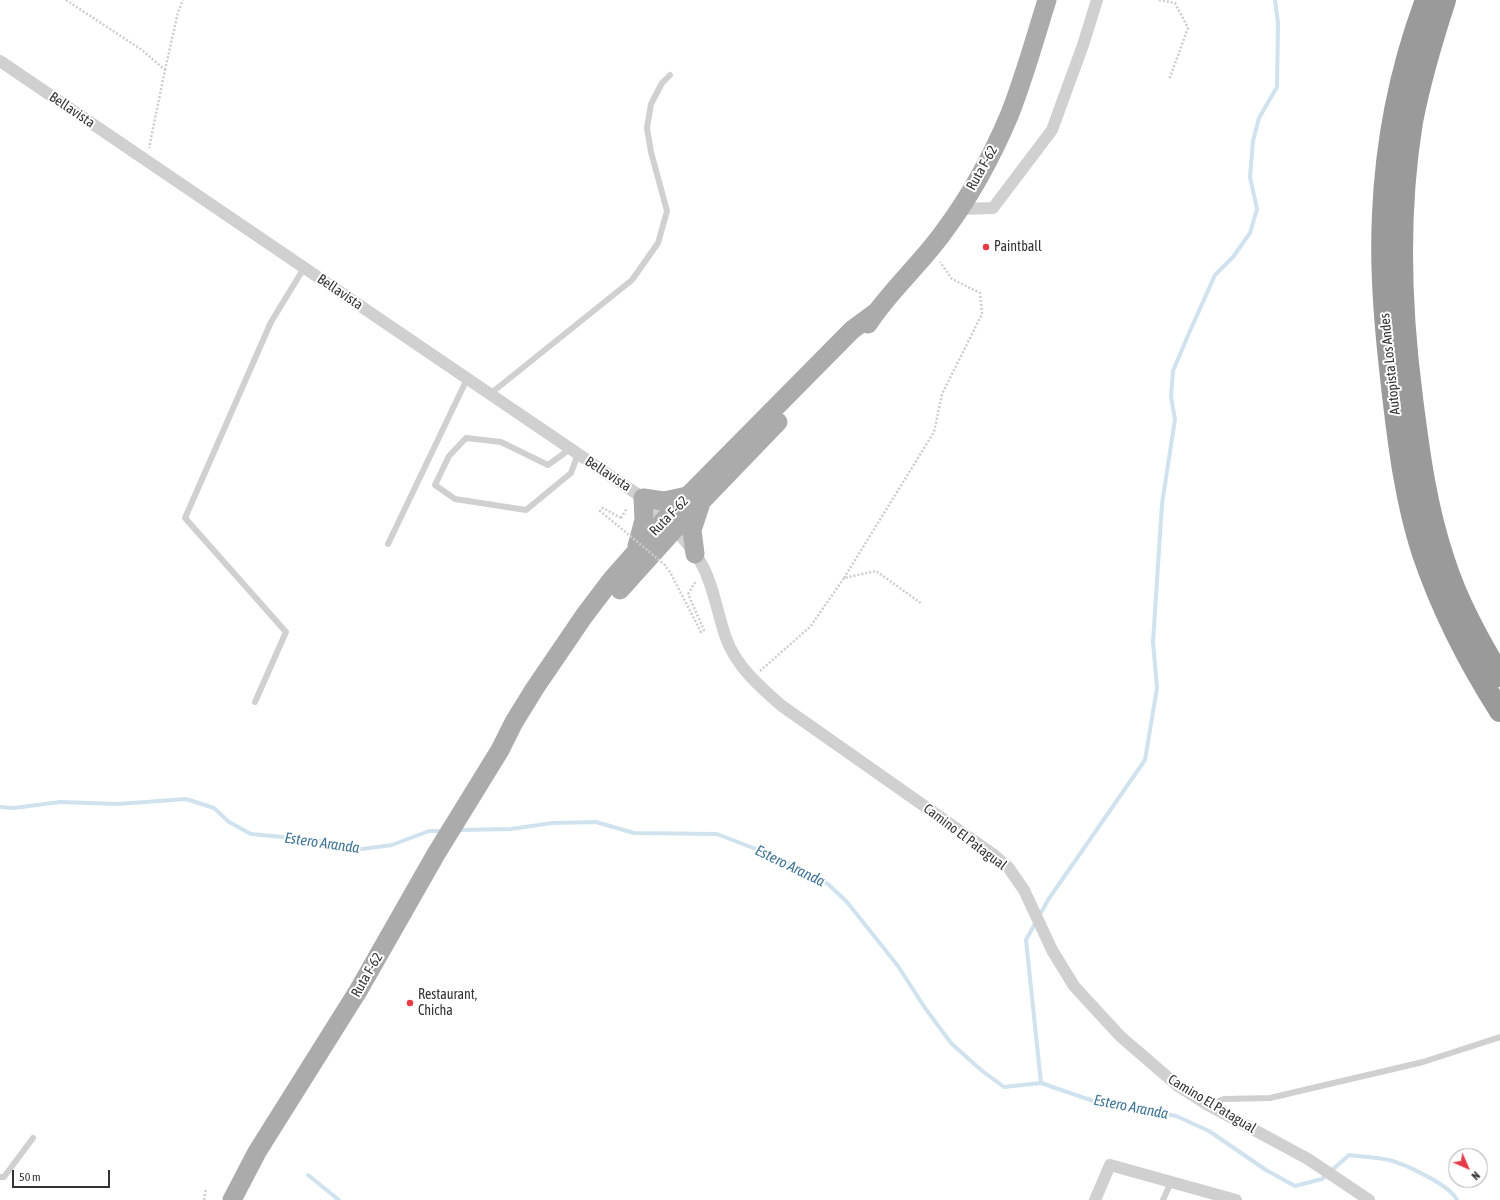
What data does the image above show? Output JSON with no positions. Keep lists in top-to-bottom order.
{
  "streets": {
    "highway": ["Autopista Los Andes"],
    "main road": ["Ruta F-62"],
    "street": ["Bellavista", "Camino El Patagual"]
  },
  "crossings": [
    ["Bellavista", "Ruta F-62"],
    ["Bellavista", "Camino El Patagual"],
    ["Ruta F-62", "Camino El Patagual"]
  ],
  "water": ["Estero Aranda"],
  "places": ["Paintball", "Restaurant, Chicha"],
  "scale_bar": "50 m",
  "north": "bottom right"
}
